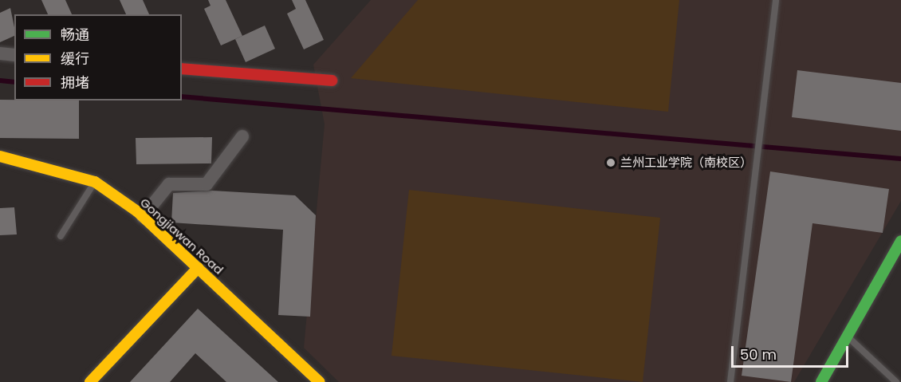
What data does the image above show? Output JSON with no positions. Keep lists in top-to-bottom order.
{
  "streets": {
    "street": ["Gongjiawan Road"]
  },
  "places": ["兰州工业学院（南校区）"],
  "legend": ["畅通", "缓行", "拥堵"],
  "scale_bar": "50 m"
}
